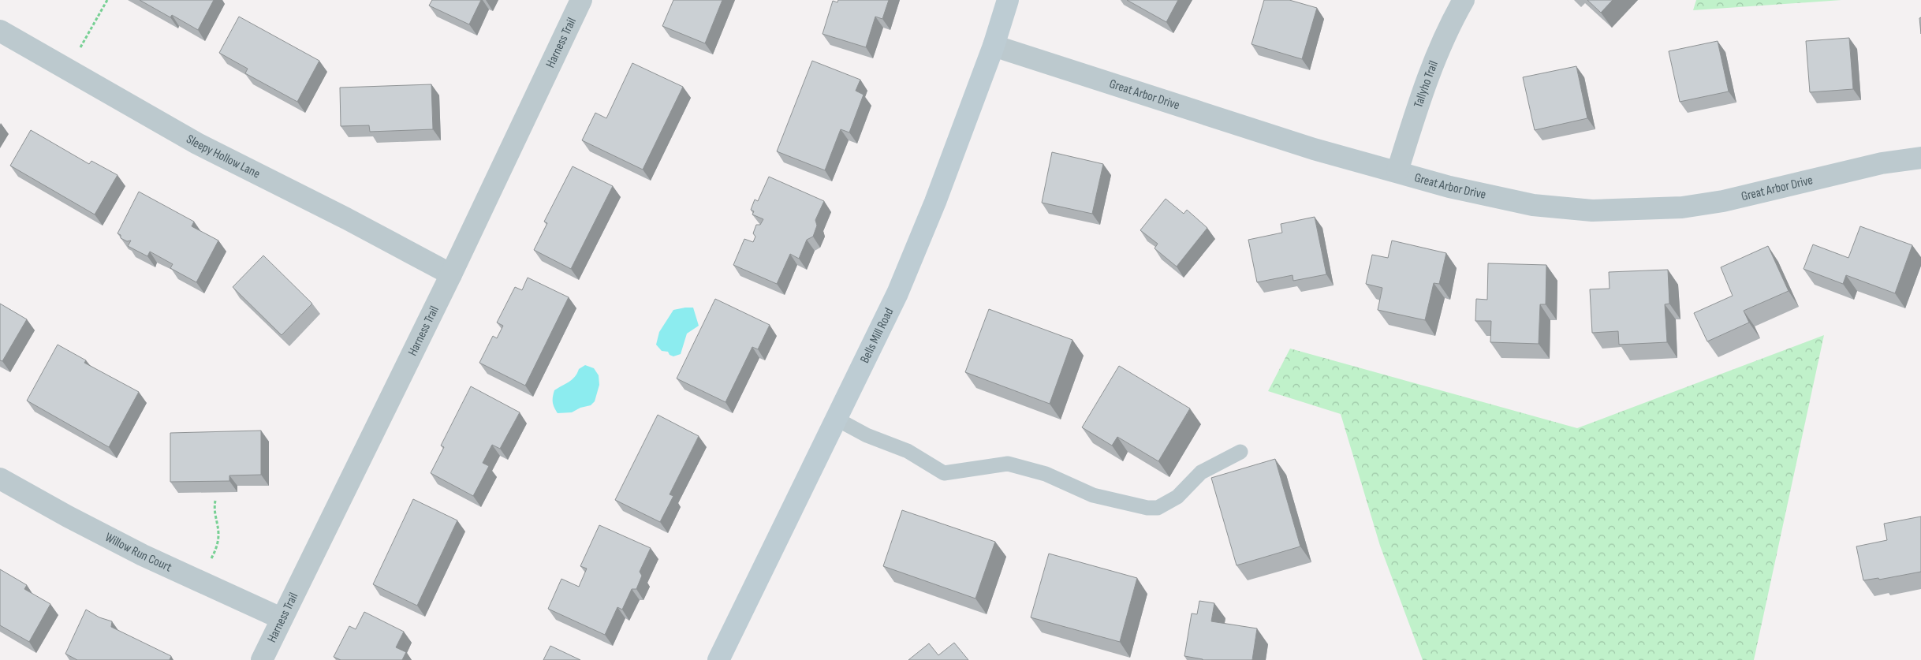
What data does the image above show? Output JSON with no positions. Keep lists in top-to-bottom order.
{
  "streets": {
    "street": [
      "Harness Trail",
      "Tallyho Trail",
      "Great Arbor Drive",
      "Sleepy Hollow Lane",
      "Bells Mill Road",
      "Willow Run Court"
    ]
  },
  "crossings": [
    ["Harness Trail", "Sleepy Hollow Lane"],
    ["Harness Trail", "Willow Run Court"],
    ["Tallyho Trail", "Great Arbor Drive"],
    ["Great Arbor Drive", "Bells Mill Road"]
  ]
}
